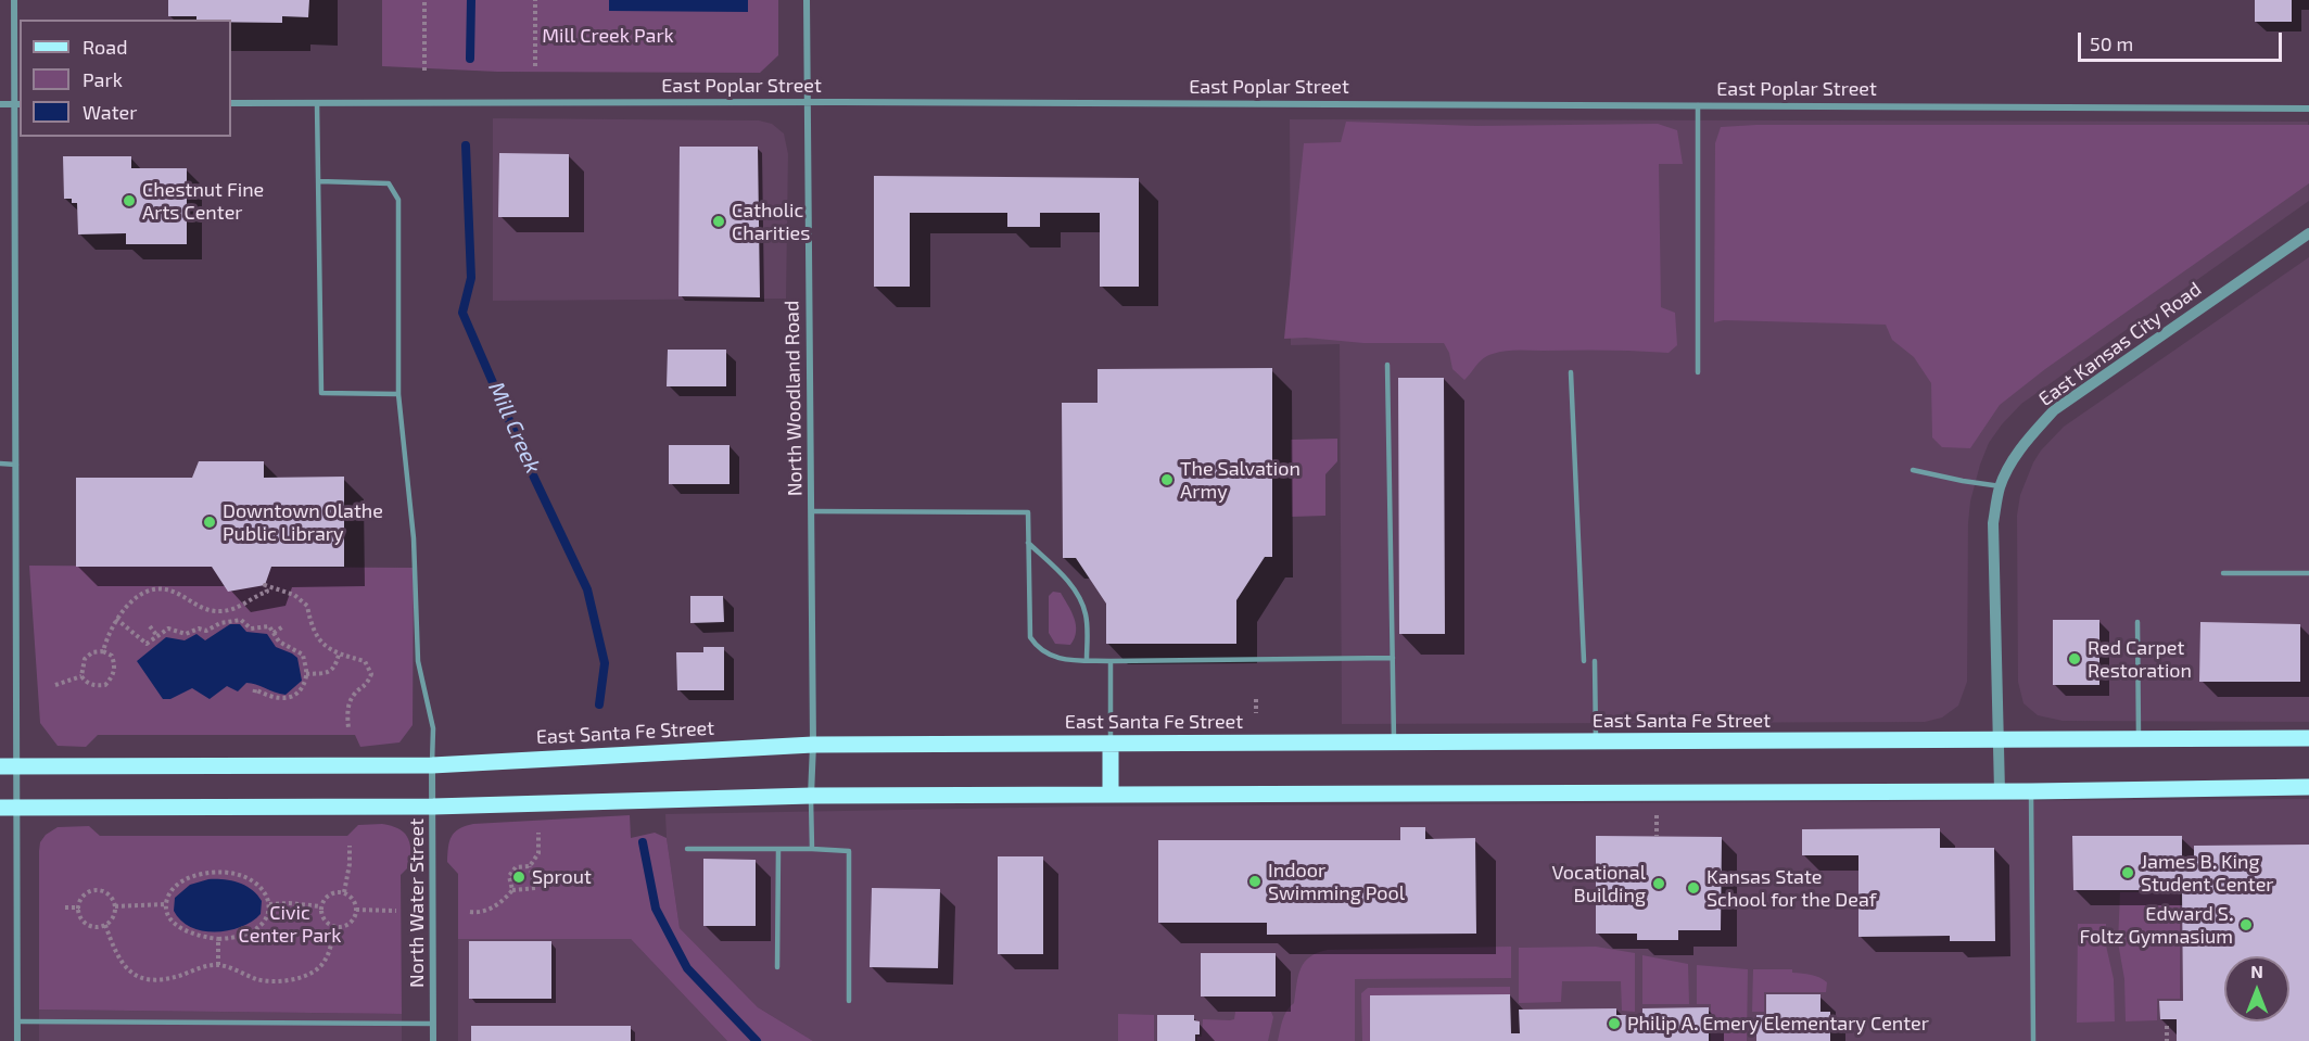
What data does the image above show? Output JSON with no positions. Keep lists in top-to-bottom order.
{
  "streets": {
    "main road": ["East Santa Fe Street"],
    "street": [
      "East Poplar Street",
      "East Kansas City Road",
      "North Woodland Road",
      "North Water Street"
    ]
  },
  "crossings": [
    ["East Poplar Street", "North Woodland Road"],
    ["East Kansas City Road", "East Santa Fe Street"],
    ["North Woodland Road", "East Santa Fe Street"],
    ["East Santa Fe Street", "North Water Street"]
  ],
  "water": ["Mill Creek"],
  "parks": ["Mill Creek Park", "Civic Center Park"],
  "places": [
    "Chestnut Fine Arts Center",
    "Catholic Charities",
    "The Salvation Army",
    "Downtown Olathe Public Library",
    "Red Carpet Restoration",
    "James B. King Student Center",
    "Sprout",
    "Indoor Swimming Pool",
    "Vocational Building",
    "Kansas State School for the Deaf",
    "Edward S. Foltz Gymnasium",
    "Philip A. Emery Elementary Center"
  ],
  "legend": ["Road", "Park", "Water"],
  "scale_bar": "50 m",
  "north": "top"
}
